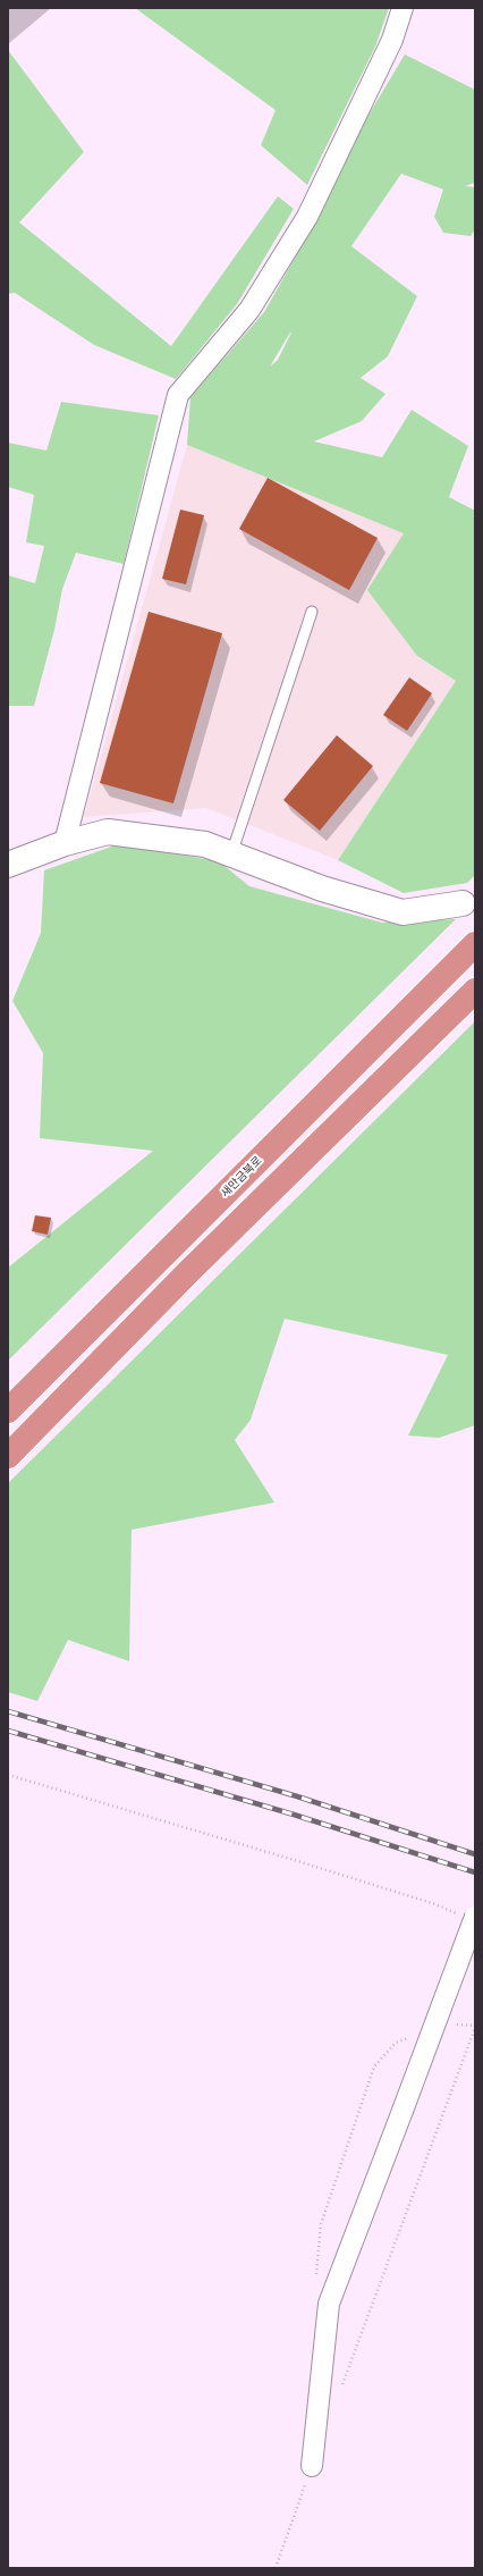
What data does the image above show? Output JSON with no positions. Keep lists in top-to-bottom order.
{
  "streets": {
    "highway": ["새만금북로"]
  }
}
